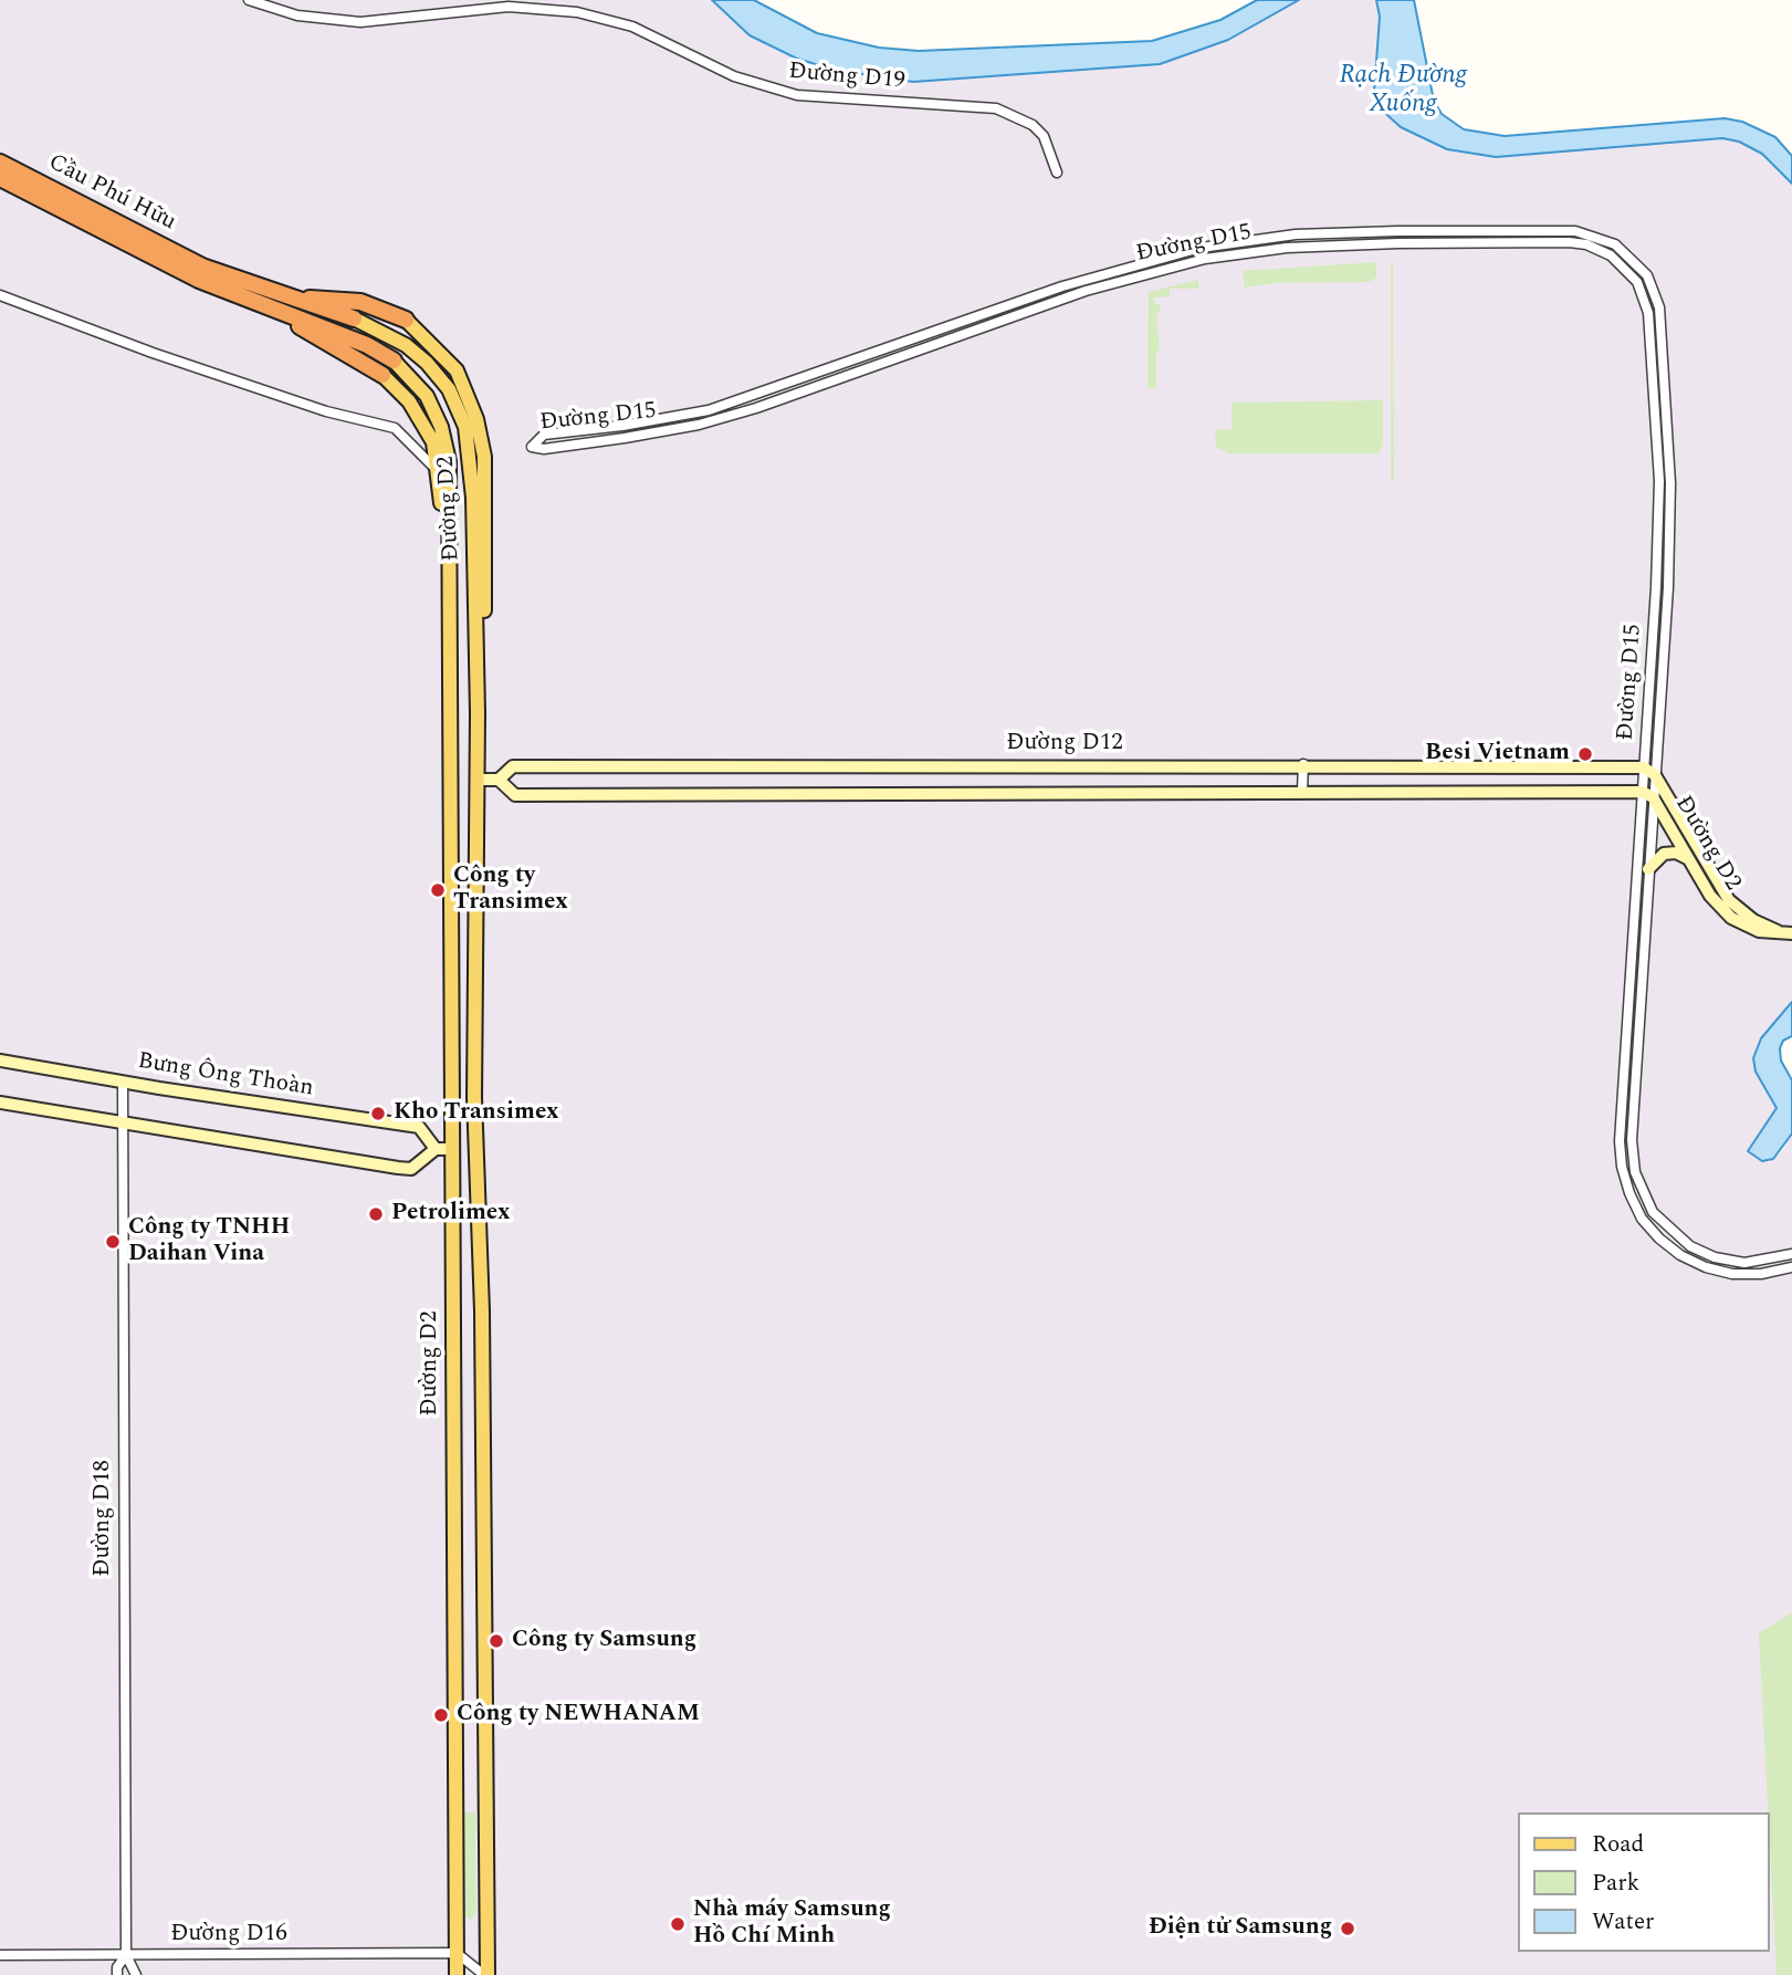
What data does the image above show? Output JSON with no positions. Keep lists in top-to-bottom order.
{
  "streets": {
    "highway": ["Cầu Phú Hữu"],
    "main road": ["Đường D2"],
    "street": [
      "Đường D19",
      "Đường D15",
      "Đường D12",
      "Bưng Ông Thoàn",
      "Đường D18",
      "Đường D16"
    ]
  },
  "crossings": [
    ["Đường D15", "Đường D2"],
    ["Đường D15", "Đường D12"],
    ["Đường D2", "Đường D12"],
    ["Đường D2", "Đường D16"],
    ["Bưng Ông Thoàn", "Đường D18"],
    ["Đường D18", "Đường D16"]
  ],
  "water": ["Rạch Đường Xuống"],
  "places": [
    "Besi Vietnam",
    "Công ty Transimex",
    "Kho Transimex",
    "Petrolimex",
    "Công ty TNHH Daihan Vina",
    "Công ty Samsung",
    "Công ty NEWHANAM",
    "Nhà máy Samsung Hồ Chí Minh",
    "Điện tử Samsung"
  ],
  "legend": ["Road", "Park", "Water"]
}
